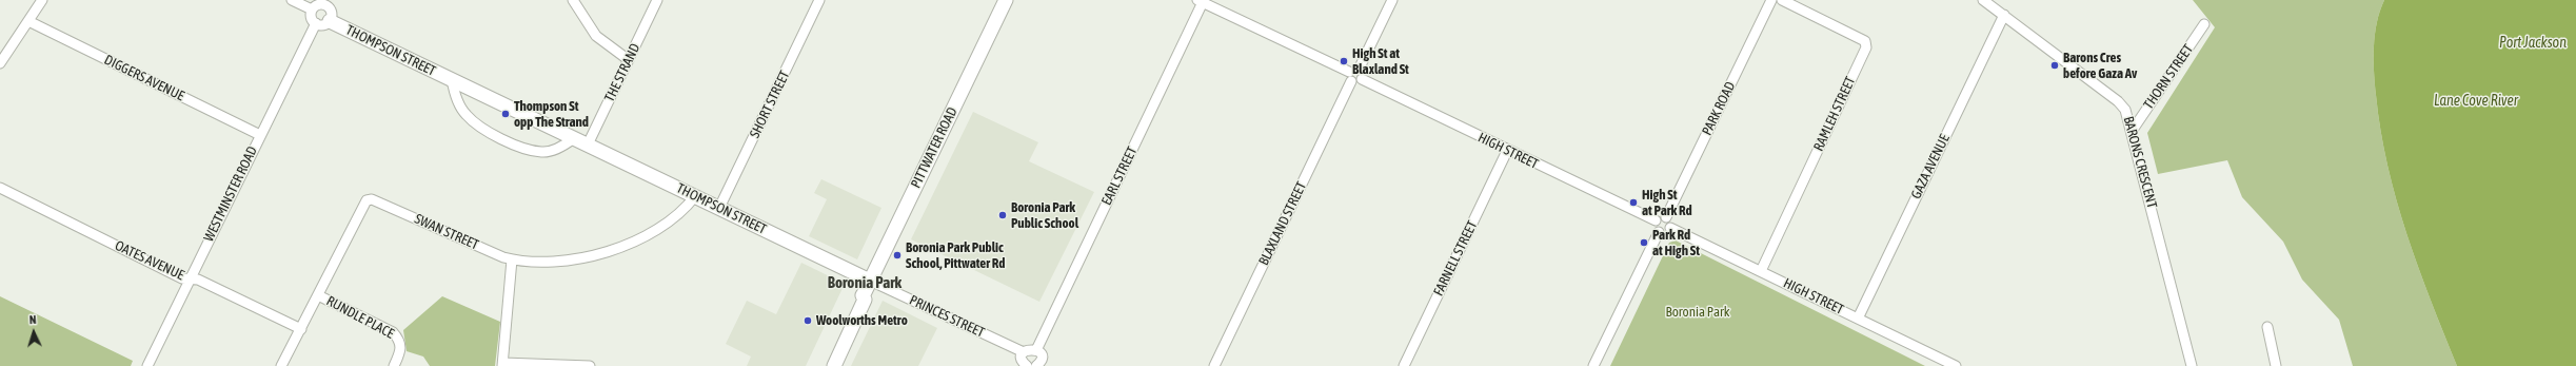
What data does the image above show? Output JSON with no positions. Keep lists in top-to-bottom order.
{
  "streets": {
    "street": [
      "THOMPSON STREET",
      "THE STRAND",
      "THORN STREET",
      "DIGGERS AVENUE",
      "SHORT STREET",
      "PARK ROAD",
      "RAMLEH STREET",
      "PITTWATER ROAD",
      "HIGH STREET",
      "BARONS CRESCENT",
      "GAZA AVENUE",
      "EARL STREET",
      "WESTMINSTER ROAD",
      "BLAXLAND STREET",
      "SWAN STREET",
      "FARNELL STREET",
      "OATES AVENUE",
      "PRINCES STREET",
      "RUNDLE PLACE"
    ]
  },
  "crossings": [
    ["THOMPSON STREET", "THE STRAND"],
    ["THOMPSON STREET", "SHORT STREET"],
    ["THOMPSON STREET", "PITTWATER ROAD"],
    ["THOMPSON STREET", "WESTMINSTER ROAD"],
    ["THOMPSON STREET", "SWAN STREET"],
    ["THOMPSON STREET", "PRINCES STREET"],
    ["THORN STREET", "BARONS CRESCENT"],
    ["DIGGERS AVENUE", "WESTMINSTER ROAD"],
    ["PARK ROAD", "HIGH STREET"],
    ["RAMLEH STREET", "HIGH STREET"],
    ["PITTWATER ROAD", "PRINCES STREET"],
    ["HIGH STREET", "GAZA AVENUE"],
    ["HIGH STREET", "FARNELL STREET"],
    ["BARONS CRESCENT", "GAZA AVENUE"],
    ["WESTMINSTER ROAD", "OATES AVENUE"],
    ["SWAN STREET", "OATES AVENUE"],
    ["SWAN STREET", "RUNDLE PLACE"]
  ],
  "districts": ["Boronia Park"],
  "water": ["Port Jackson", "Lane Cove River"],
  "parks": ["Boronia Park"],
  "places": [
    "High St at Blaxland St",
    "Barons Cres before Gaza Av",
    "Thompson St opp The Strand",
    "High St at Park Rd",
    "Boronia Park Public School",
    "Park Rd at High St",
    "Boronia Park Public School, Pittwater Rd",
    "Woolworths Metro"
  ],
  "north": "top"
}
